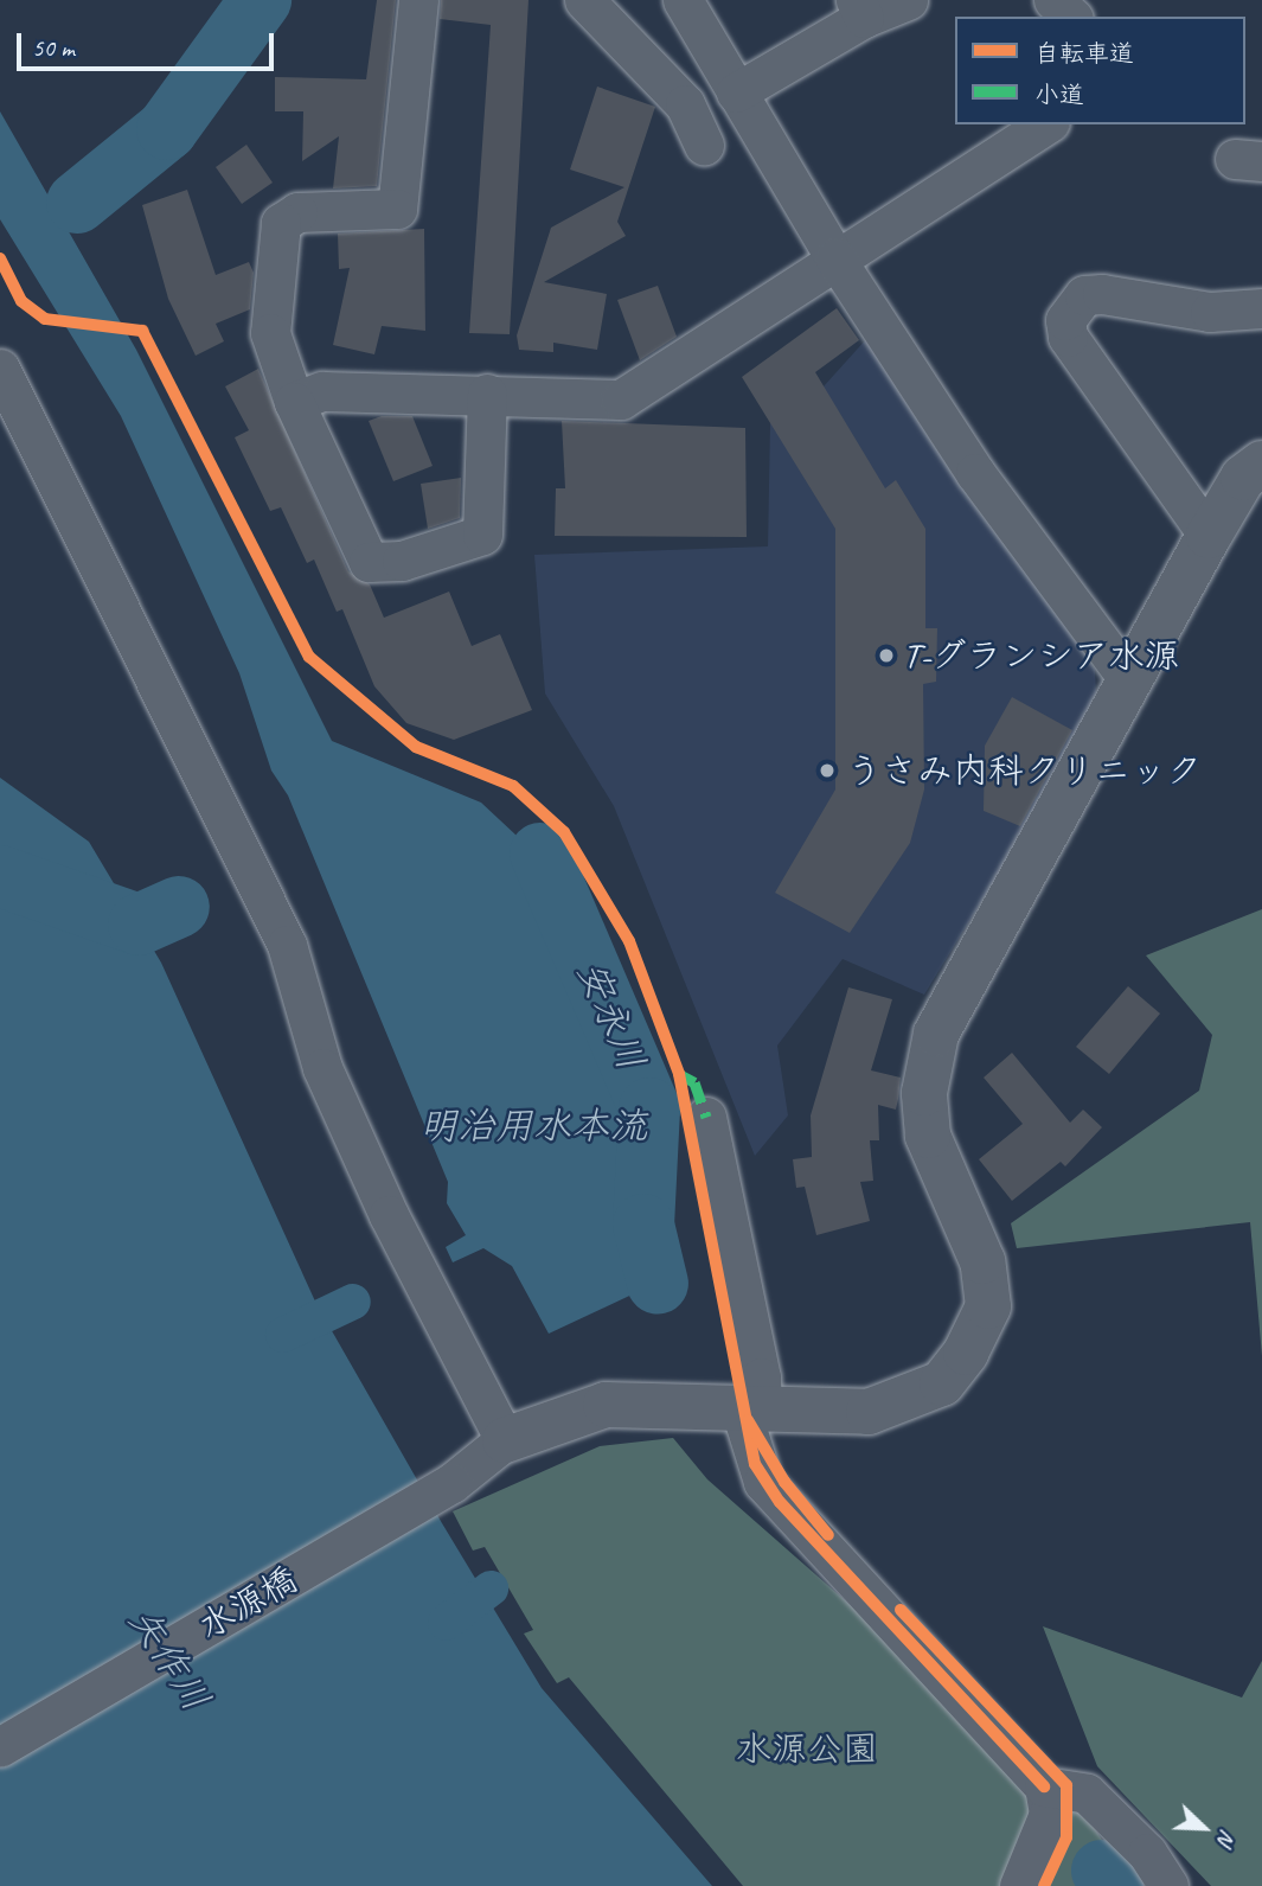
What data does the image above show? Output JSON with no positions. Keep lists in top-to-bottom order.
{
  "streets": {
    "street": ["水源橋"]
  },
  "water": ["安永川", "明治用水本流", "矢作川"],
  "parks": ["水源公園"],
  "places": ["T-グランシア水源", "うさみ内科クリニック"],
  "legend": ["自転車道", "小道"],
  "scale_bar": "50 m",
  "north": "bottom right"
}
